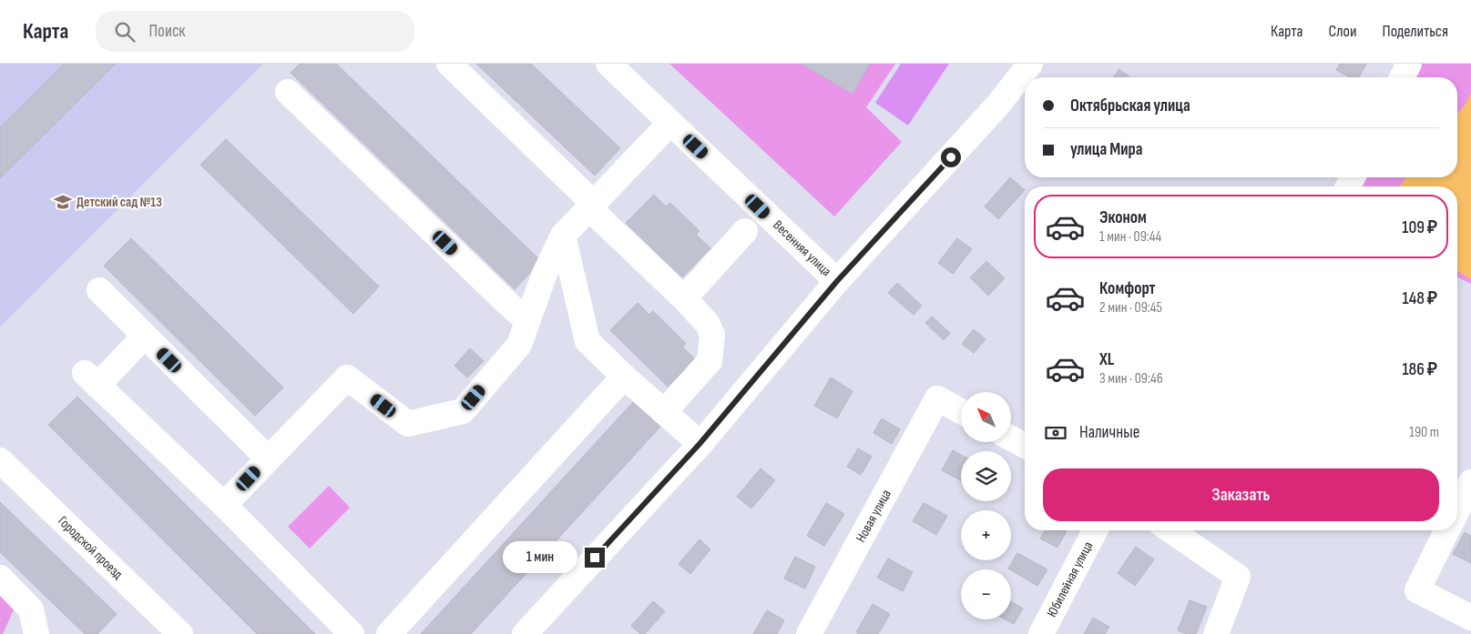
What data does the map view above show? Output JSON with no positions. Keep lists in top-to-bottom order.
{
  "streets": {
    "street": [
      "Весенняя улица",
      "Новая улица",
      "Городской проезд",
      "Юбилейная улица"
    ]
  },
  "places": {
    "school or university": ["Детский сад №13"]
  },
  "north": "top left",
  "page": {
    "header": "Карта",
    "search": "Поиск",
    "nav": ["Карта", "Слои", "Поделиться"],
    "banner": ["Октябрьская улица", "улица Мира"],
    "list": [
      {
        "name": "Эконом",
        "note": "1 мин · 09:44",
        "value": "109 ₽"
      },
      {
        "name": "Комфорт",
        "note": "2 мин · 09:45",
        "value": "148 ₽"
      },
      {
        "name": "XL",
        "note": "3 мин · 09:46",
        "value": "186 ₽"
      }
    ],
    "map_buttons": ["+", "−"],
    "pay": ["Наличные", "190 m"],
    "buttons": "Заказать",
    "bubble": "1 мин"
  }
}
